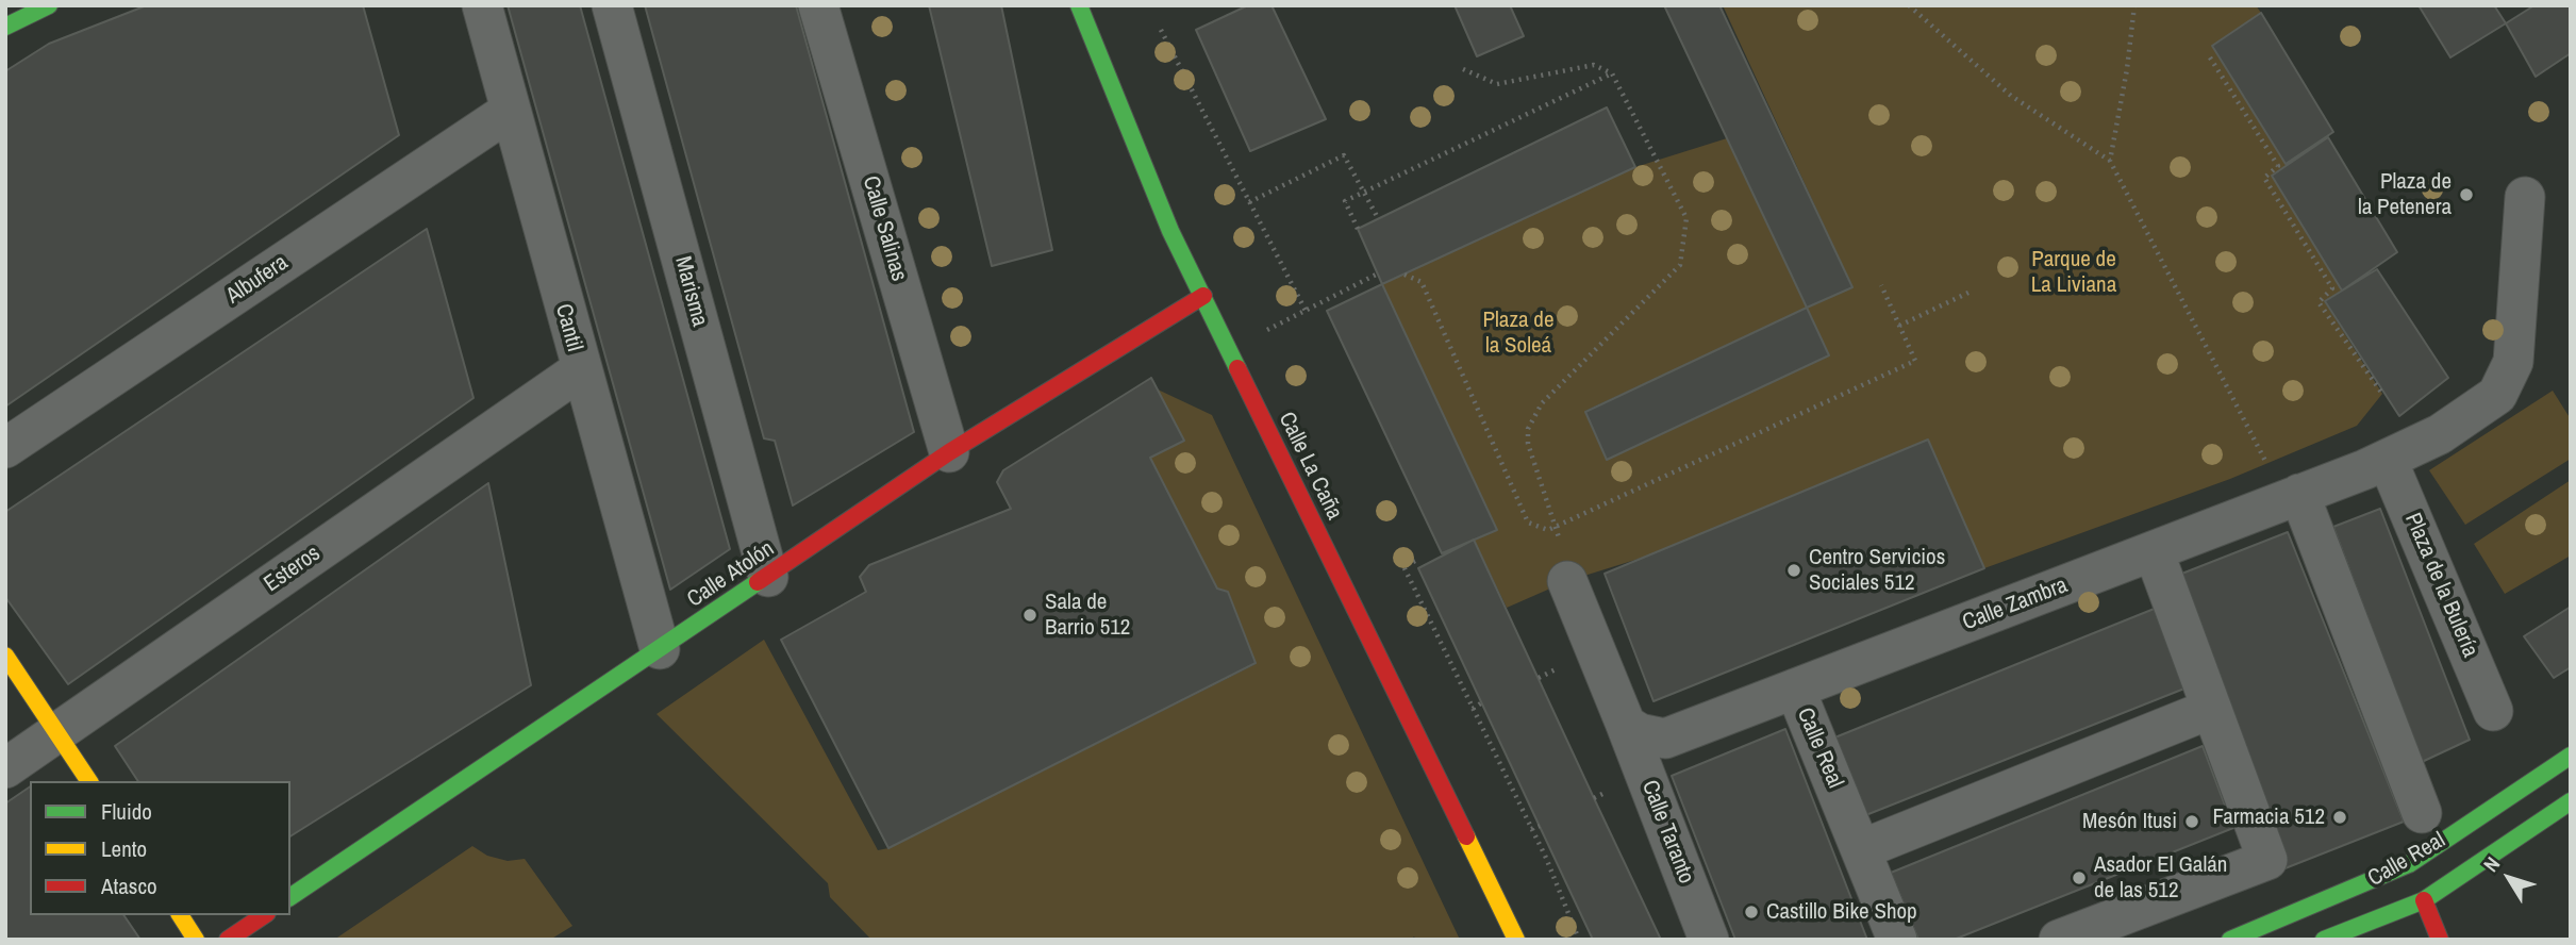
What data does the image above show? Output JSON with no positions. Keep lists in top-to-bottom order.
{
  "streets": {
    "street": [
      "Calle Salinas",
      "Albufera",
      "Marisma",
      "Cantil",
      "Calle La Caña",
      "Esteros",
      "Calle Atolón",
      "Plaza de la Bulería",
      "Calle Zambra",
      "Calle Real",
      "Calle Taranto"
    ]
  },
  "crossings": [
    ["Calle Salinas", "Calle Atolón"],
    ["Albufera", "Cantil"],
    ["Marisma", "Calle Atolón"],
    ["Cantil", "Esteros"],
    ["Cantil", "Calle Atolón"],
    ["Calle La Caña", "Calle Atolón"],
    ["Plaza de la Bulería", "Calle Zambra"],
    ["Calle Zambra", "Calle Real"],
    ["Calle Zambra", "Calle Taranto"]
  ],
  "parks": ["Parque de La Liviana", "Plaza de la Soleá"],
  "places": [
    "Plaza de la Petenera",
    "Centro Servicios Sociales 512",
    "Sala de Barrio 512",
    "Farmacia 512",
    "Mesón Itusi",
    "Asador El Galán de las 512",
    "Castillo Bike Shop"
  ],
  "legend": ["Fluido", "Lento", "Atasco"],
  "north": "top left"
}
